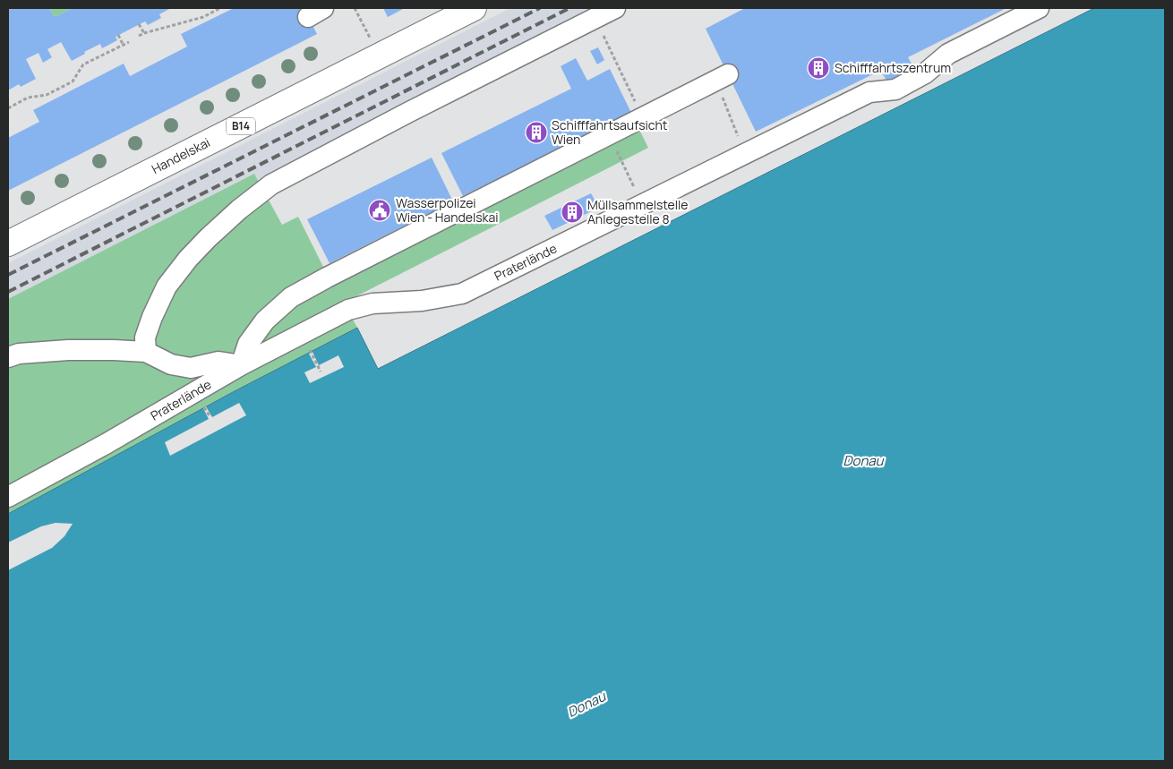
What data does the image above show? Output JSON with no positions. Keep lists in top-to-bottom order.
{
  "streets": {
    "main road": ["B14", "Handelskai"],
    "lane": ["Praterlände"]
  },
  "water": ["Donau"],
  "places": {
    "building": ["Schifffahrtszentrum", "Schifffahrtsaufsicht Wien", "Müllsammelstelle Anlegestelle 8"],
    "public building": ["Wasserpolizei Wien - Handelskai"]
  }
}
